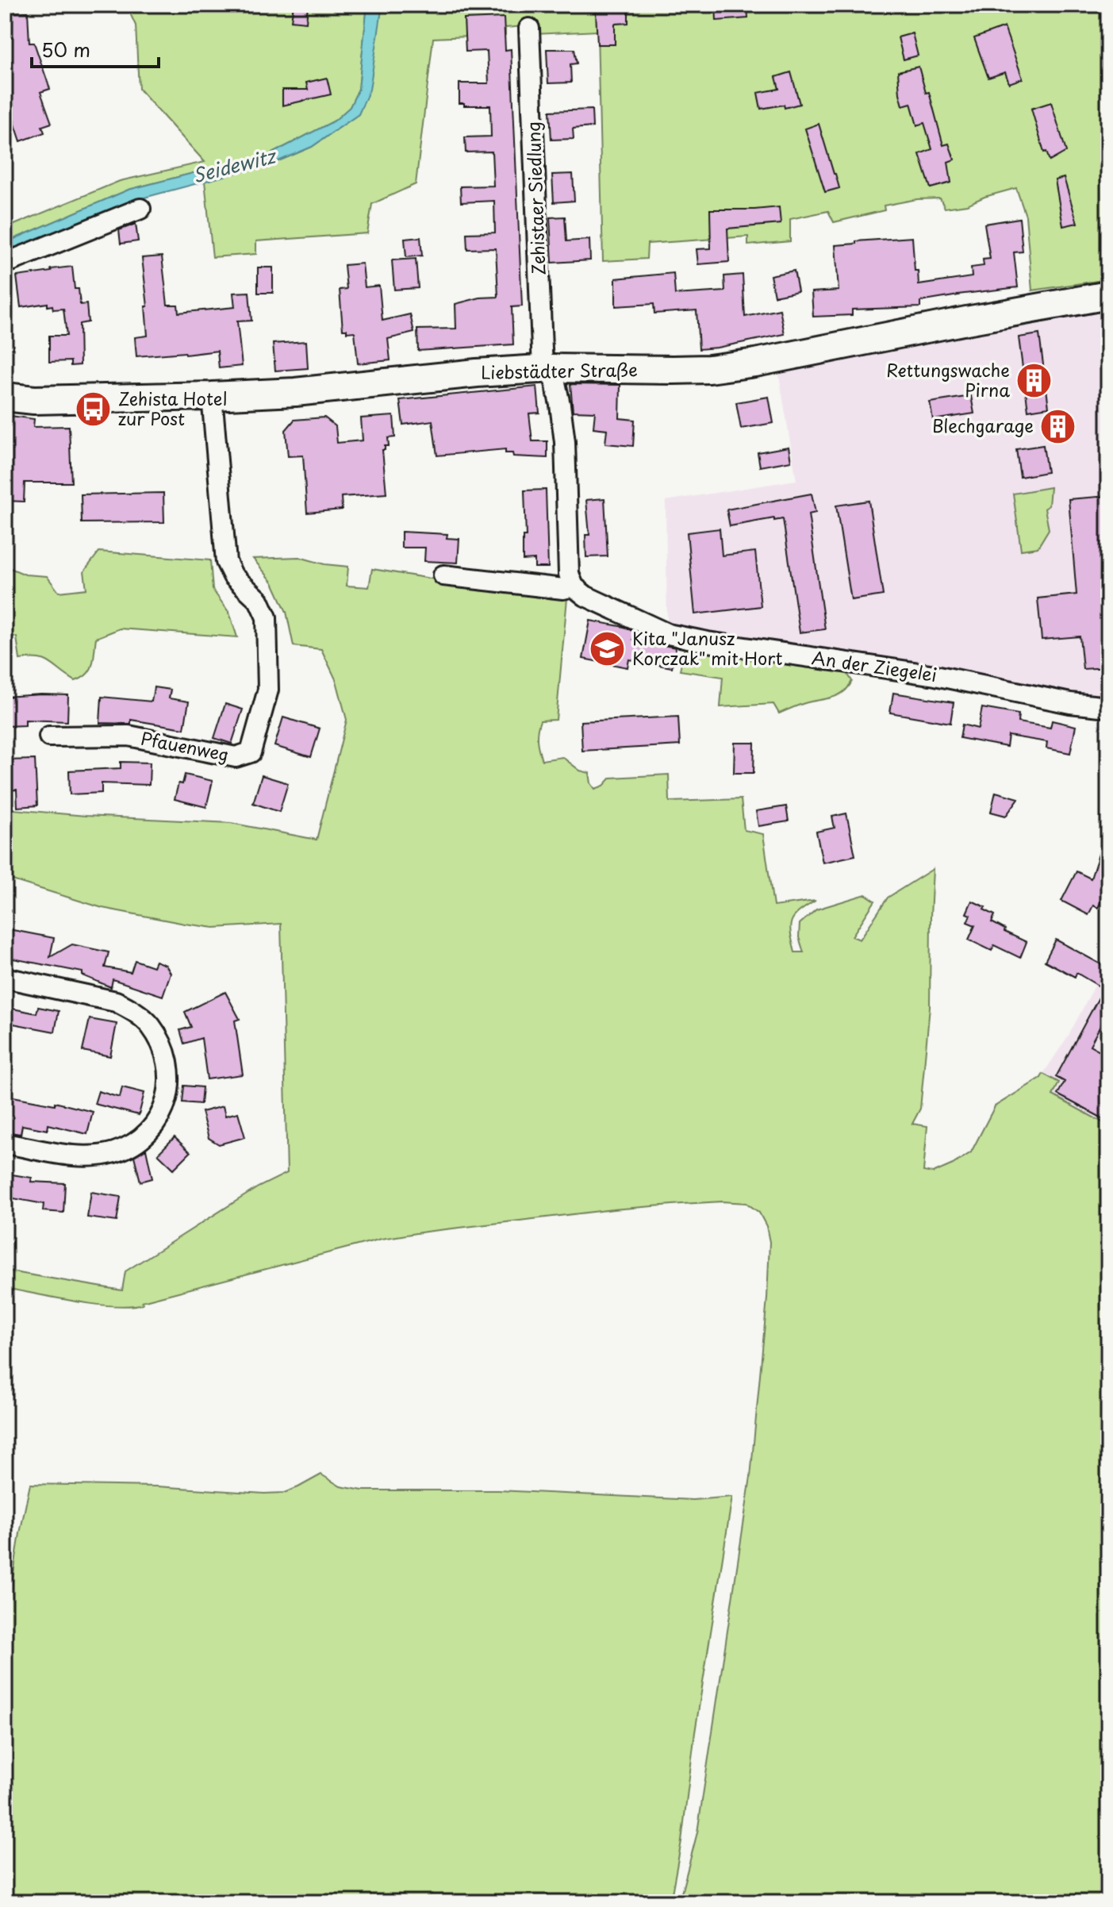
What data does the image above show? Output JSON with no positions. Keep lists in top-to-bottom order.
{
  "streets": {
    "main road": ["Liebstädter Straße"],
    "street": ["Zehistaer Siedlung", "An der Ziegelei", "Pfauenweg"]
  },
  "crossings": [
    ["Zehistaer Siedlung", "Liebstädter Straße"],
    ["Liebstädter Straße", "Pfauenweg"]
  ],
  "water": ["Seidewitz"],
  "places": {
    "building": ["Rettungswache Pirna", "Blechgarage"],
    "bus stop": ["Zehista Hotel zur Post"],
    "school or university": ["Kita \"Janusz Korczak\" mit Hort"]
  },
  "scale_bar": "50 m"
}
